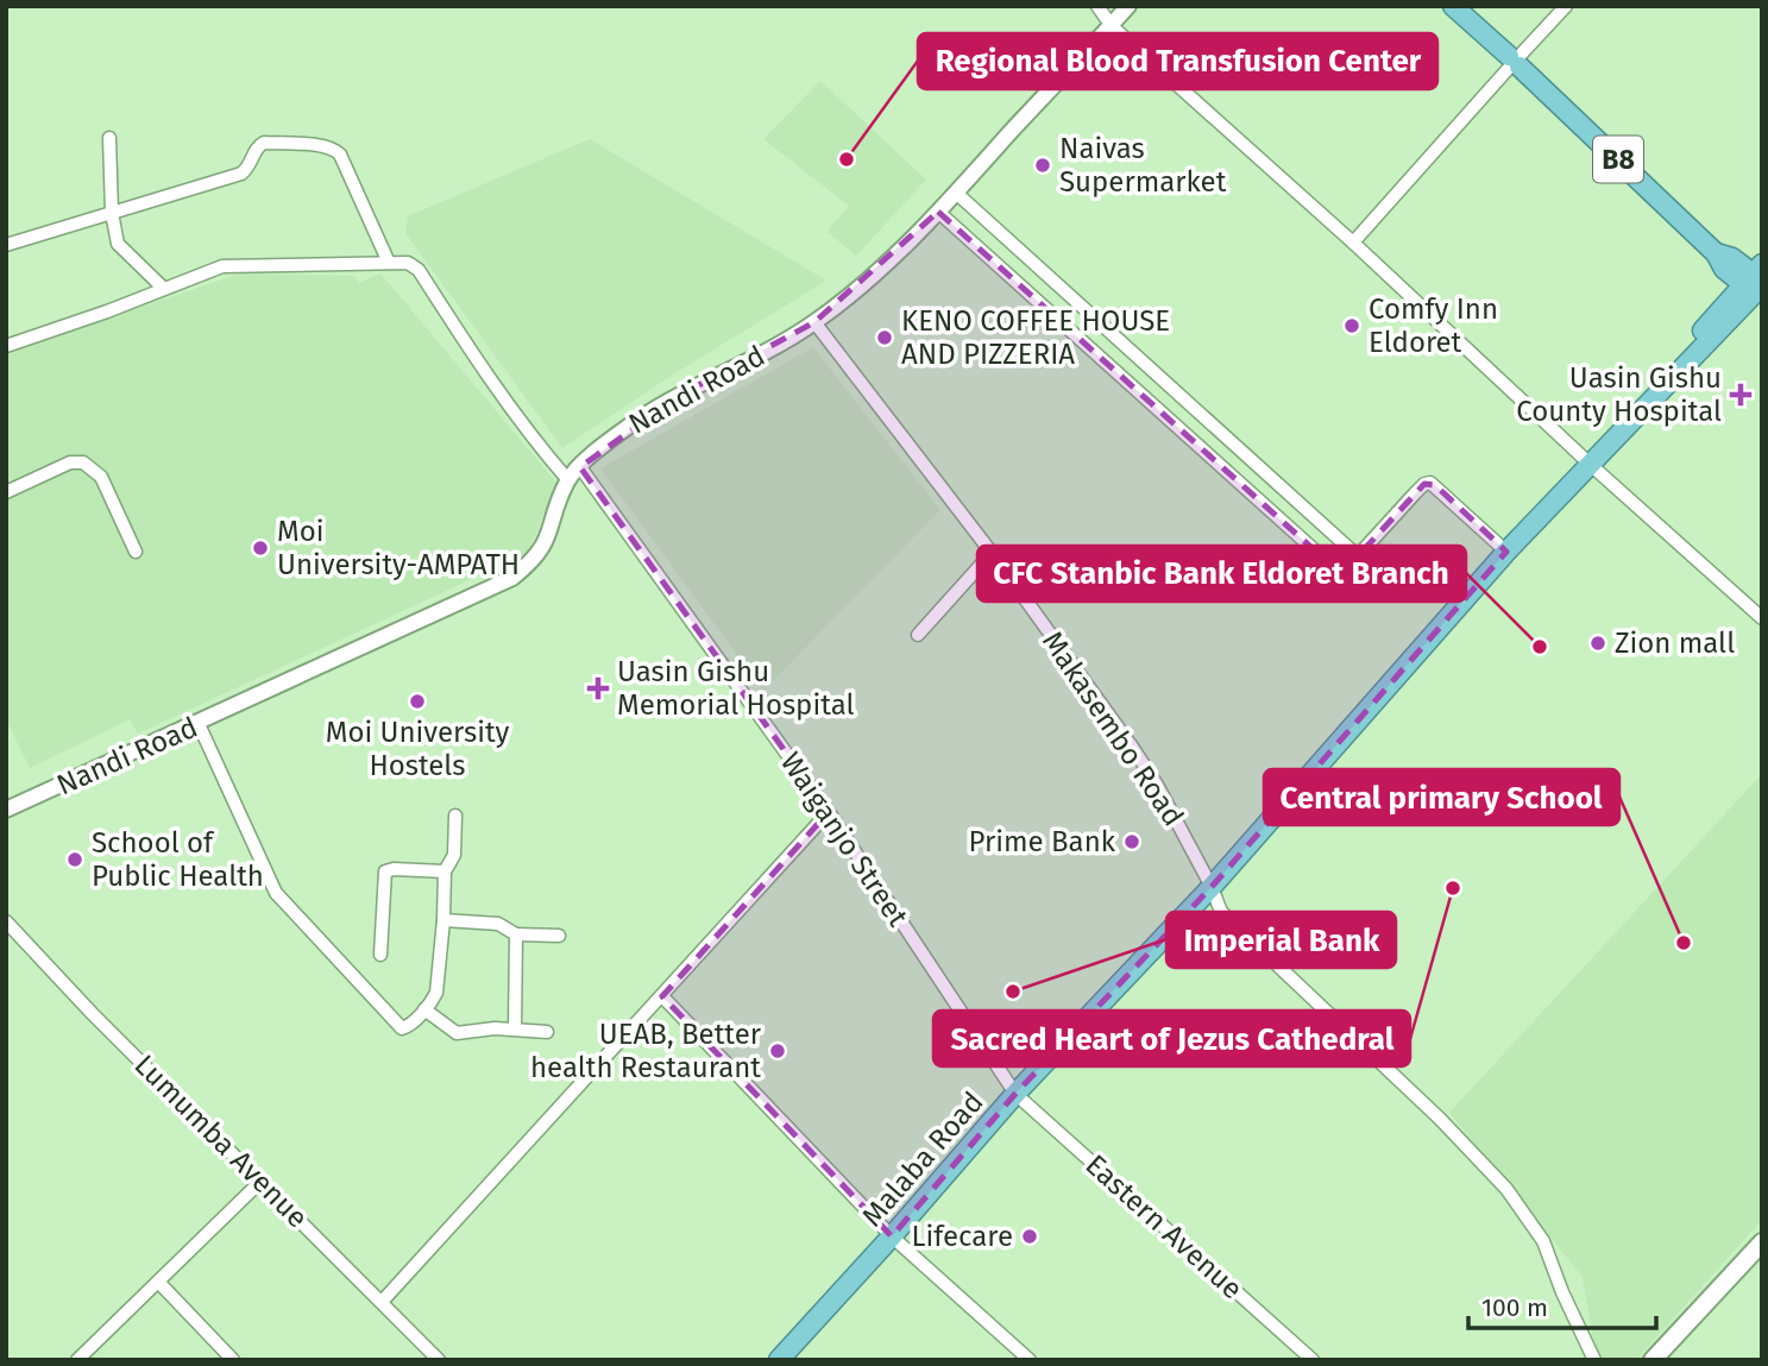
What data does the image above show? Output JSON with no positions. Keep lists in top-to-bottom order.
{
  "streets": {
    "highway": ["B8", "Malaba Road"],
    "street": [
      "Nandi Road",
      "Makasembo Road",
      "Waiganjo Street",
      "Lumumba Avenue",
      "Eastern Avenue"
    ]
  },
  "crossings": [
    ["B8", "Malaba Road"],
    ["Nandi Road", "Makasembo Road"],
    ["Nandi Road", "Waiganjo Street"],
    ["Makasembo Road", "Malaba Road"],
    ["Waiganjo Street", "Malaba Road"],
    ["Waiganjo Street", "Eastern Avenue"],
    ["Malaba Road", "Eastern Avenue"]
  ],
  "places": {
    "other": [
      "Regional Blood Transfusion Center",
      "Naivas Supermarket",
      "Comfy Inn Eldoret",
      "KENO COFFEE HOUSE AND PIZZERIA",
      "Moi University-AMPATH",
      "Zion mall",
      "CFC Stanbic Bank Eldoret Branch",
      "Moi University Hostels",
      "Prime Bank",
      "School of Public Health",
      "Sacred Heart of Jezus Cathedral",
      "Central primary School",
      "Imperial Bank",
      "UEAB, Better health Restaurant",
      "Lifecare"
    ],
    "health": ["Uasin Gishu County Hospital", "Uasin Gishu Memorial Hospital"]
  },
  "scale_bar": "100 m"
}
